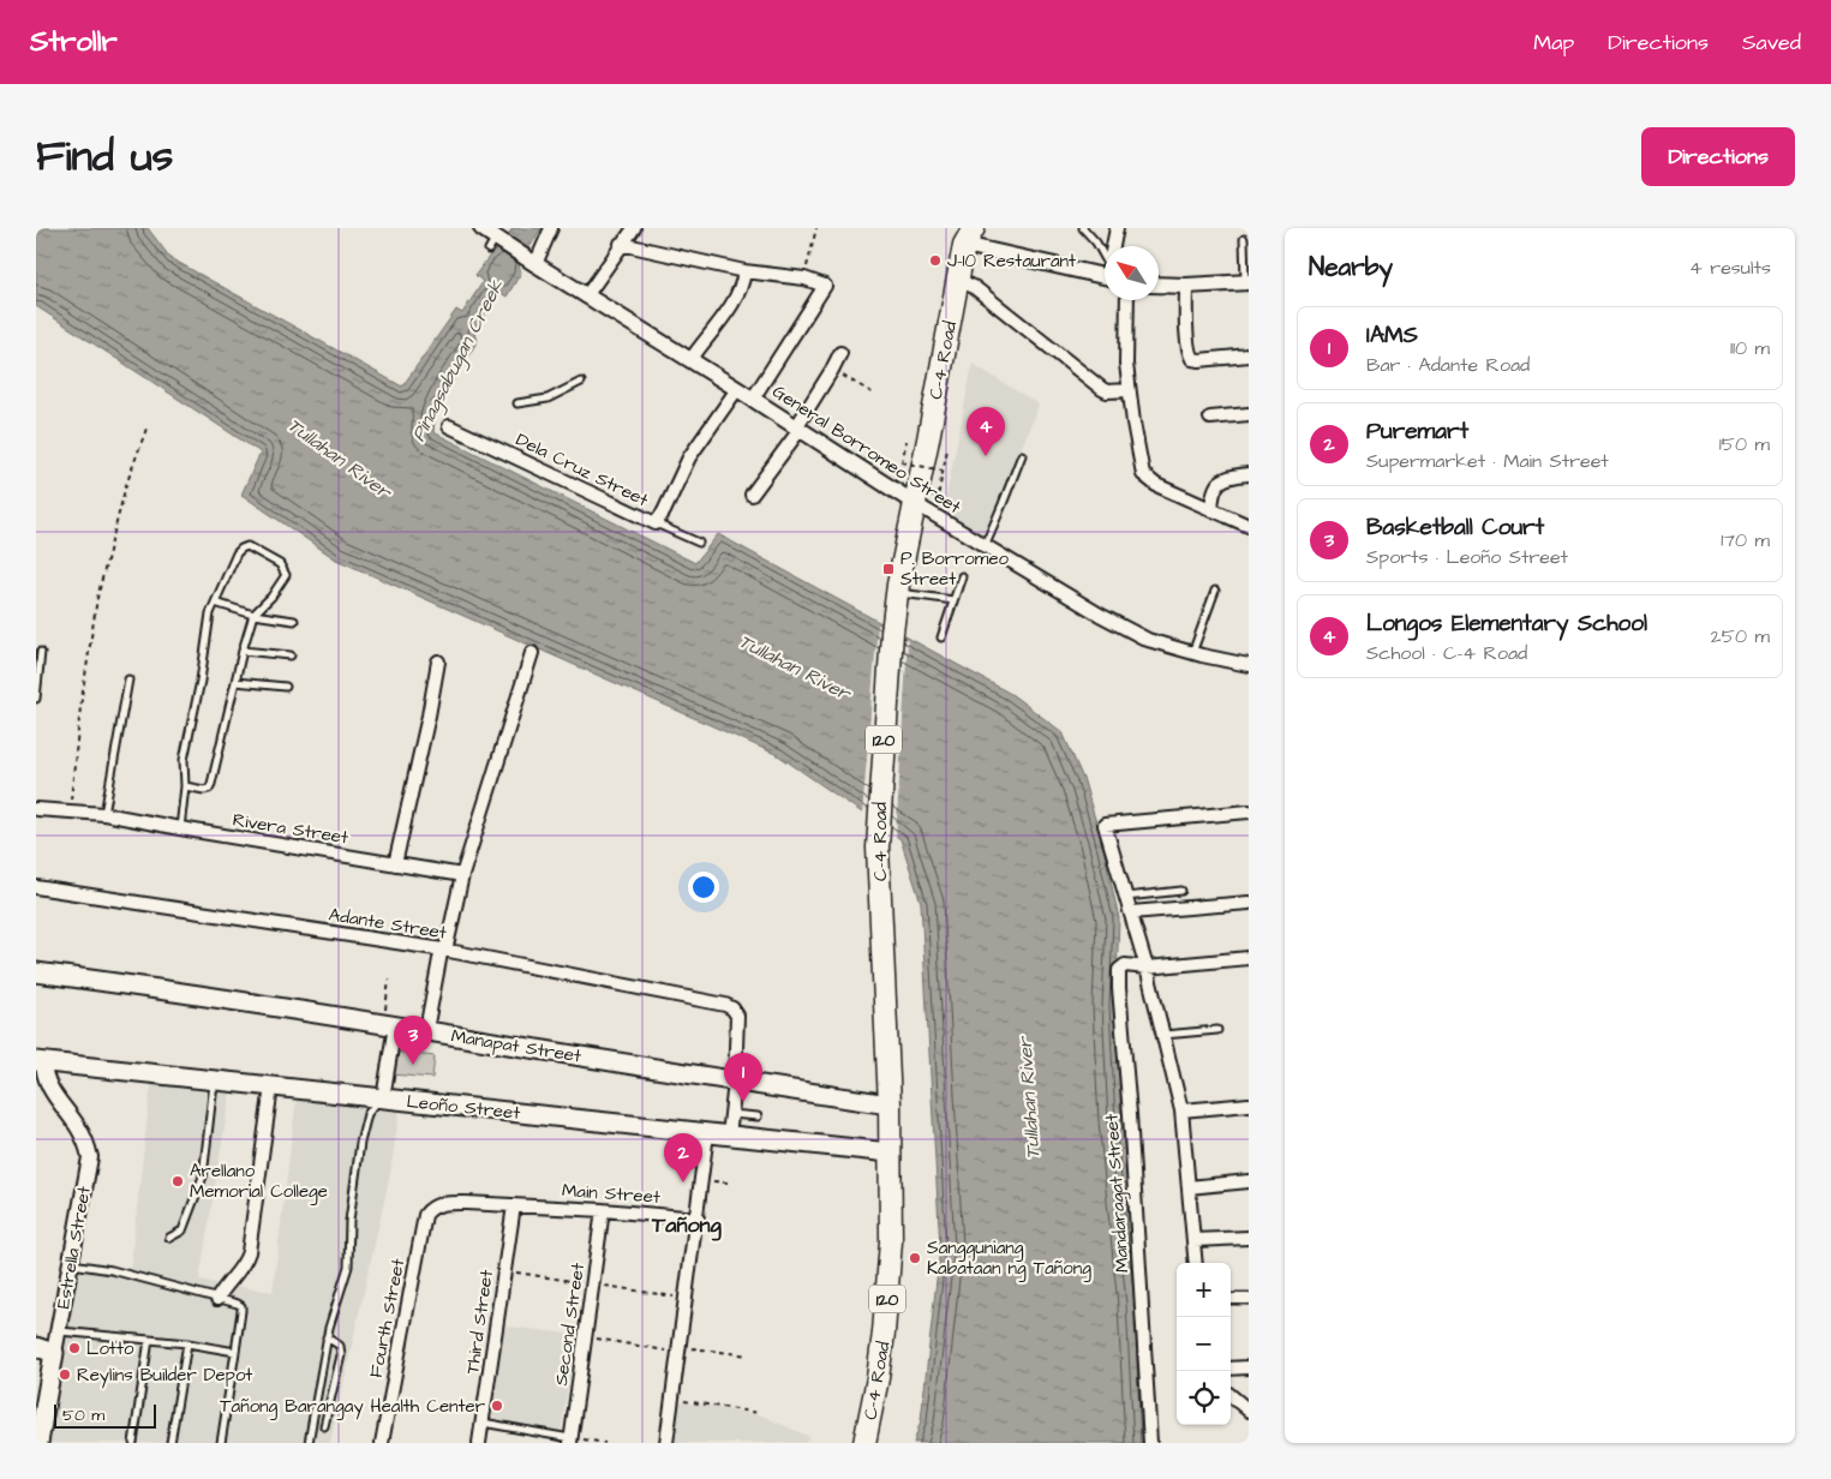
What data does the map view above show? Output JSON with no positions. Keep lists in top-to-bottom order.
{
  "streets": {
    "highway": ["C-4 Road", "120"],
    "main road": ["Manapat Street", "Leoño Street", "Estrella Street"],
    "street": [
      "General Borromeo Street",
      "Dela Cruz Street",
      "Rivera Street",
      "Adante Street",
      "Main Street",
      "Mandaragat Street",
      "Fourth Street",
      "Third Street",
      "Second Street"
    ]
  },
  "crossings": [
    ["C-4 Road", "General Borromeo Street"],
    ["C-4 Road", "Manapat Street"],
    ["C-4 Road", "Leoño Street"],
    ["General Borromeo Street", "Dela Cruz Street"],
    ["Adante Street", "Manapat Street"],
    ["Leoño Street", "Estrella Street"],
    ["Main Street", "Fourth Street"],
    ["Main Street", "Third Street"],
    ["Main Street", "Second Street"]
  ],
  "districts": ["Tañong"],
  "water": ["Pinagsabugan Creek", "Tullahan River"],
  "places": {
    "other": [
      "J-10 Restaurant",
      "Arellano Memorial College",
      "Sangguniang Kabataan ng Tañong",
      "Lotto",
      "Reylins Builder Depot",
      "Tañong Barangay Health Center"
    ],
    "transit": ["P. Borromeo Street"]
  },
  "scale_bar": "50 m",
  "north": "top left",
  "page": {
    "header": "Strollr",
    "nav": ["Map", "Directions", "Saved"],
    "title": "Find us",
    "buttons": "Directions",
    "heading": ["Nearby", "4 results"],
    "list": [
      {
        "mark": "1",
        "name": "IAMS",
        "note": "Bar · Adante Road",
        "value": "110 m"
      },
      {
        "mark": "2",
        "name": "Puremart",
        "note": "Supermarket · Main Street",
        "value": "150 m"
      },
      {
        "mark": "3",
        "name": "Basketball Court",
        "note": "Sports · Leoño Street",
        "value": "170 m"
      },
      {
        "mark": "4",
        "name": "Longos Elementary School",
        "note": "School · C-4 Road",
        "value": "250 m"
      }
    ],
    "pins": [
      "4",
      "3",
      "1",
      "2"
    ],
    "map_buttons": ["+", "−"],
    "scale": "50 m"
  }
}
